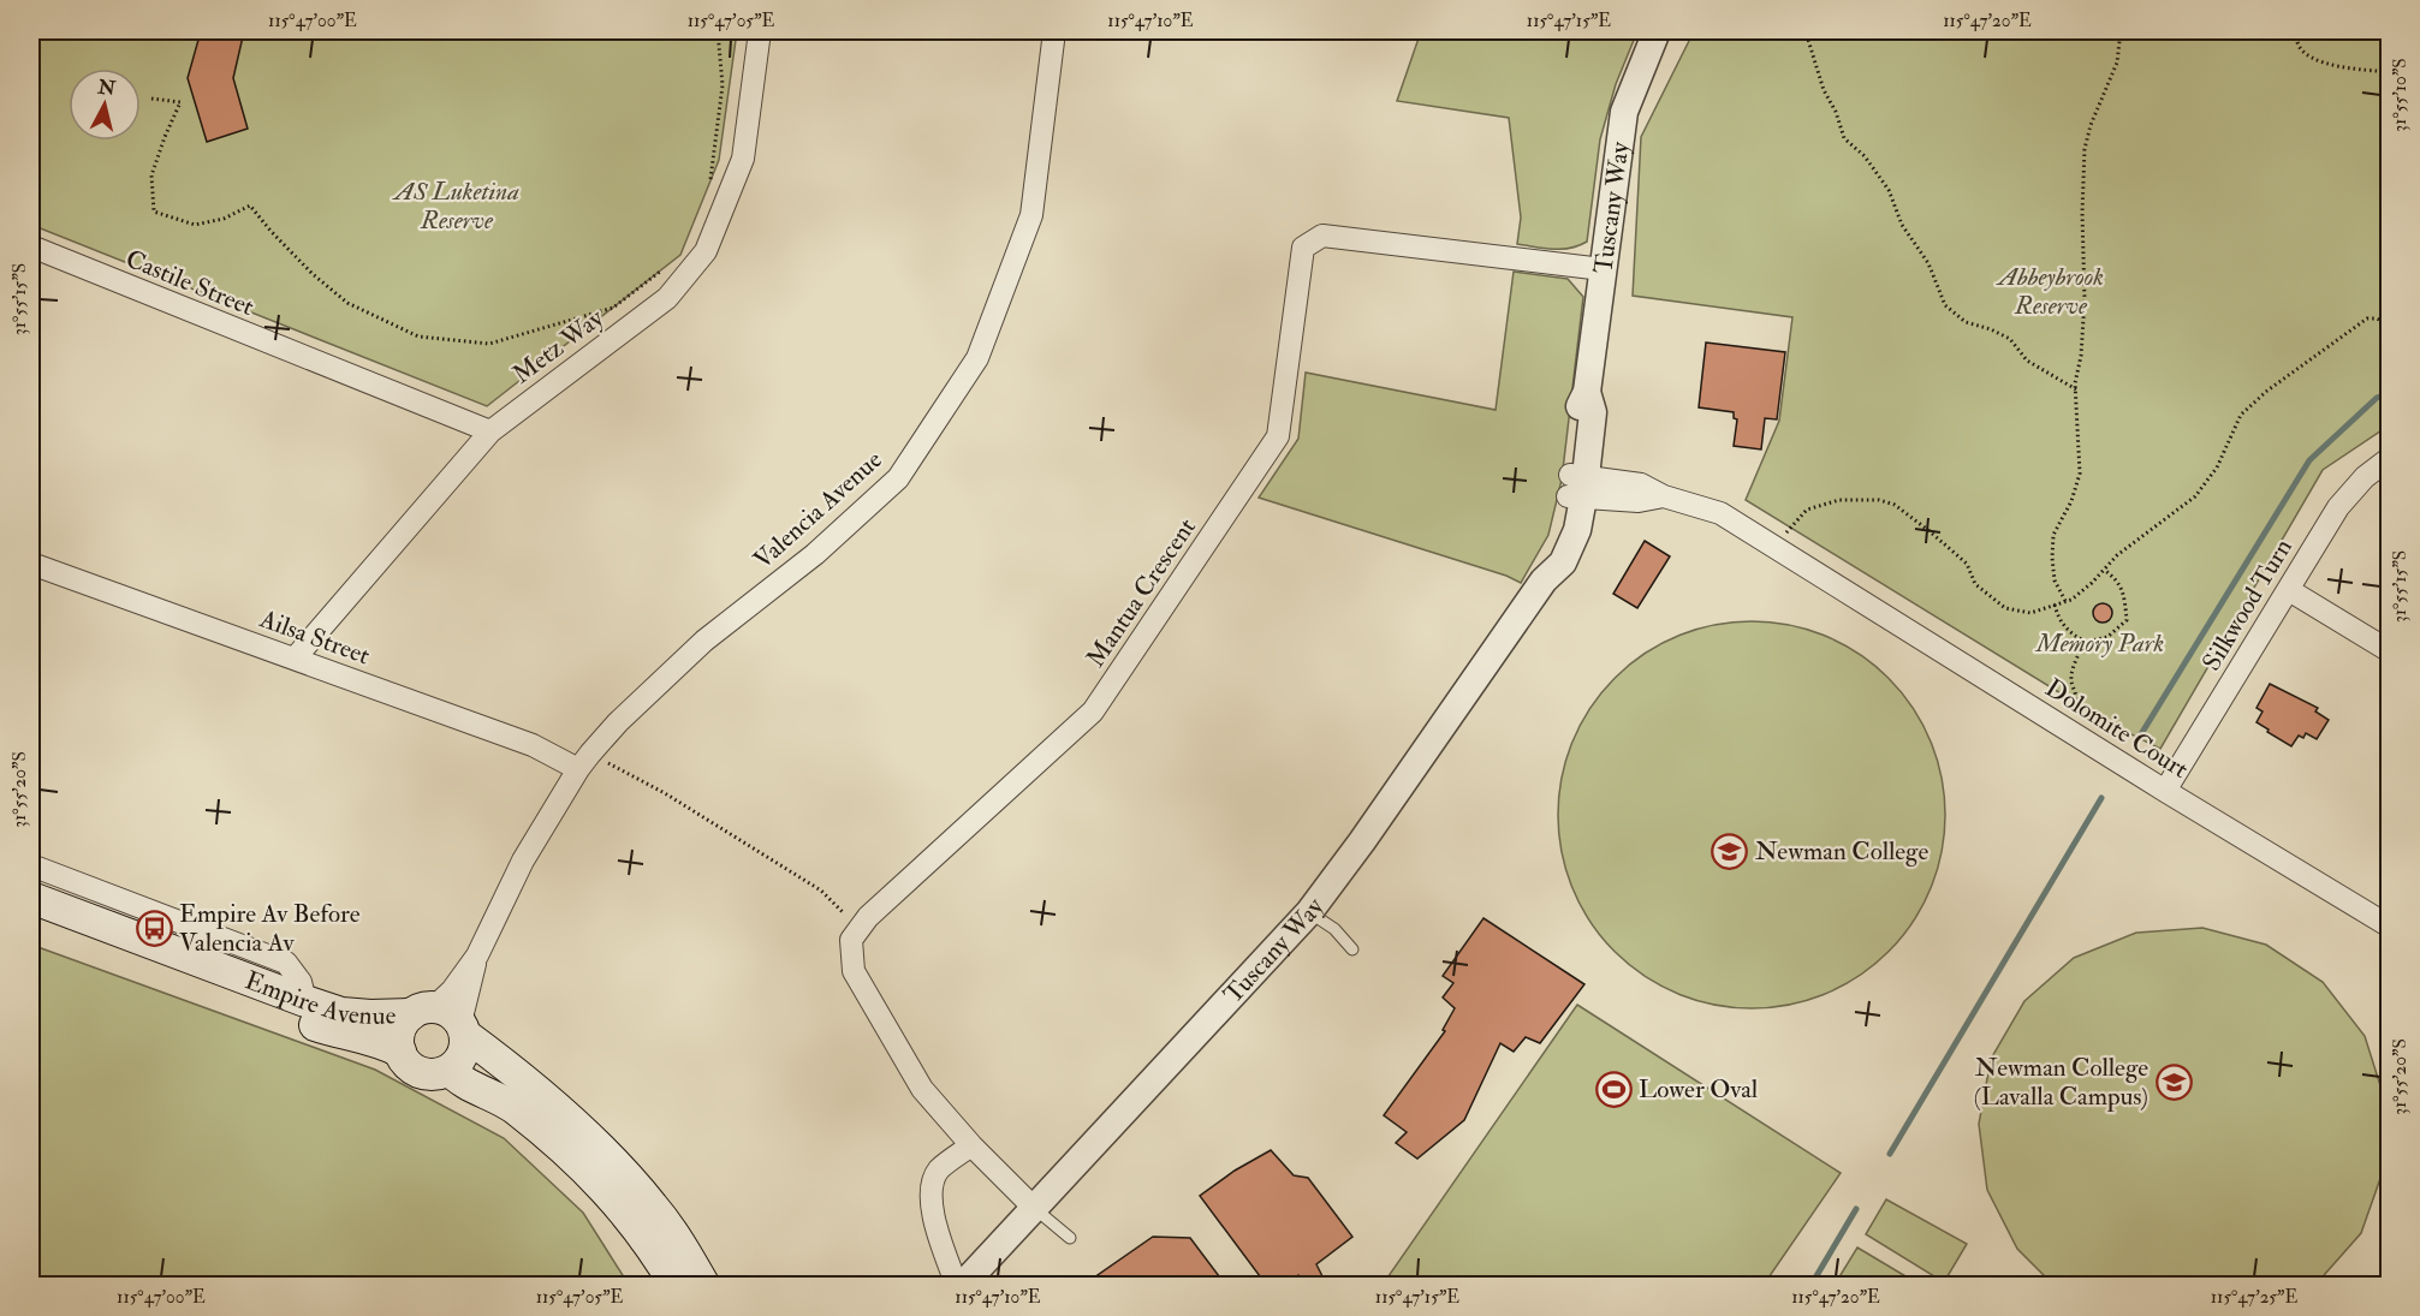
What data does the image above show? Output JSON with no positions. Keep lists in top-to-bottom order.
{
  "streets": {
    "main road": ["Empire Avenue"],
    "street": [
      "Tuscany Way",
      "Castile Street",
      "Metz Way",
      "Valencia Avenue",
      "Mantua Crescent",
      "Silkwood Turn",
      "Ailsa Street",
      "Dolomite Court"
    ]
  },
  "crossings": [
    ["Tuscany Way", "Mantua Crescent"],
    ["Tuscany Way", "Dolomite Court"],
    ["Castile Street", "Metz Way"],
    ["Metz Way", "Ailsa Street"],
    ["Valencia Avenue", "Ailsa Street"],
    ["Valencia Avenue", "Empire Avenue"],
    ["Silkwood Turn", "Dolomite Court"]
  ],
  "parks": ["AS Luketina Reserve", "Abbeybrook Reserve", "Memory Park"],
  "places": {
    "school or university": ["Newman College", "Newman College (Lavalla Campus)"],
    "bus stop": ["Empire Av Before Valencia Av"],
    "sports": ["Lower Oval"]
  },
  "north": "top",
  "coordinates": [
    "115°47'00\"E",
    "115°47'05\"E",
    "115°47'10\"E",
    "115°47'15\"E",
    "115°47'20\"E",
    "31°55'10\"S",
    "31°55'15\"S",
    "31°55'20\"S",
    "115°47'25\"E"
  ]
}
